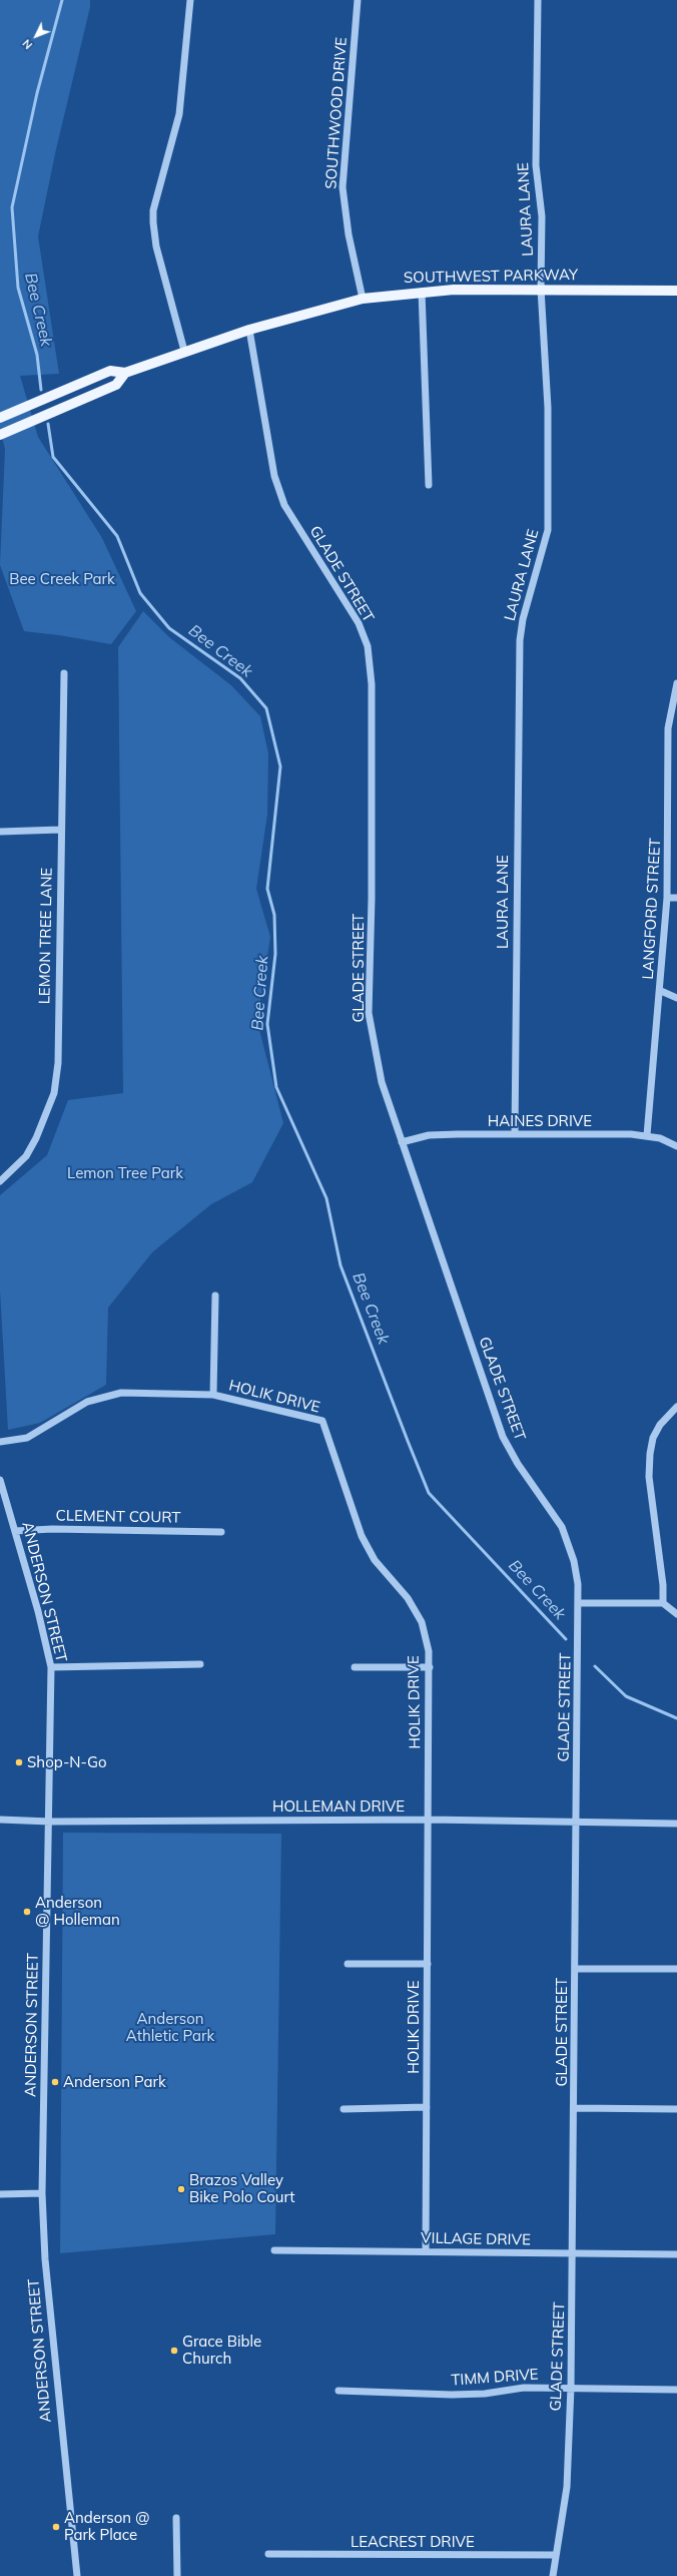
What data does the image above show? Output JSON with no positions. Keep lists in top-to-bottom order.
{
  "streets": {
    "main road": ["SOUTHWEST PARKWAY"],
    "street": [
      "SOUTHWOOD DRIVE",
      "LAURA LANE",
      "GLADE STREET",
      "LANGFORD STREET",
      "LEMON TREE LANE",
      "HAINES DRIVE",
      "HOLIK DRIVE",
      "CLEMENT COURT",
      "ANDERSON STREET",
      "HOLLEMAN DRIVE",
      "VILLAGE DRIVE",
      "TIMM DRIVE",
      "LEACREST DRIVE"
    ]
  },
  "crossings": [
    ["SOUTHWOOD DRIVE", "SOUTHWEST PARKWAY"],
    ["LAURA LANE", "SOUTHWEST PARKWAY"],
    ["LAURA LANE", "HAINES DRIVE"],
    ["SOUTHWEST PARKWAY", "GLADE STREET"],
    ["GLADE STREET", "HAINES DRIVE"],
    ["GLADE STREET", "HOLLEMAN DRIVE"],
    ["GLADE STREET", "VILLAGE DRIVE"],
    ["GLADE STREET", "TIMM DRIVE"],
    ["GLADE STREET", "LEACREST DRIVE"],
    ["LANGFORD STREET", "HAINES DRIVE"],
    ["HOLIK DRIVE", "HOLLEMAN DRIVE"],
    ["HOLIK DRIVE", "VILLAGE DRIVE"],
    ["CLEMENT COURT", "ANDERSON STREET"],
    ["ANDERSON STREET", "HOLLEMAN DRIVE"]
  ],
  "water": ["Bee Creek"],
  "parks": ["Bee Creek Park", "Lemon Tree Park", "Anderson Athletic Park"],
  "places": [
    "Shop-N-Go",
    "Anderson @ Holleman",
    "Anderson Park",
    "Brazos Valley Bike Polo Court",
    "Grace Bible Church",
    "Anderson @ Park Place"
  ],
  "north": "bottom left"
}
